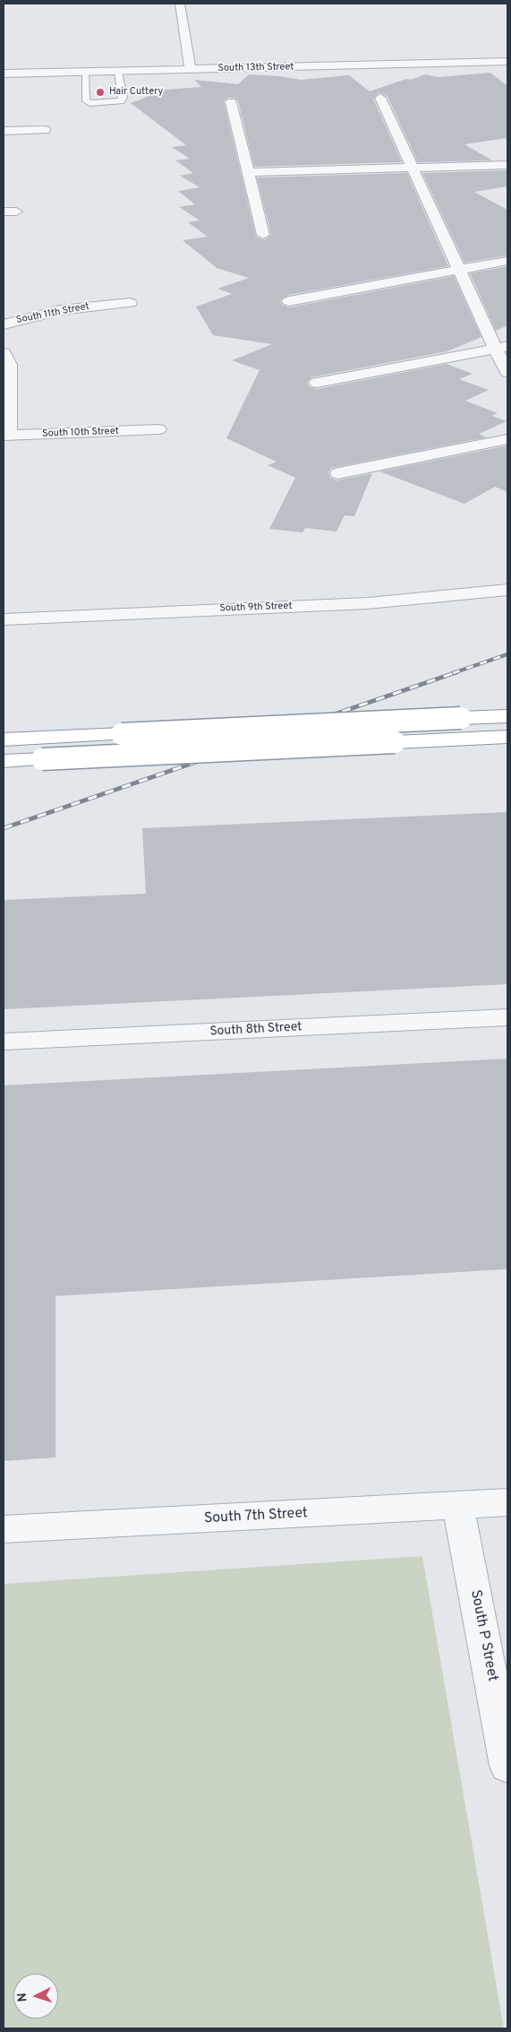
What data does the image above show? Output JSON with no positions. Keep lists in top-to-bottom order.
{
  "streets": {
    "street": [
      "South 13th Street",
      "South 11th Street",
      "South 10th Street",
      "South 9th Street",
      "South 8th Street",
      "South 7th Street",
      "South P Street"
    ]
  },
  "crossings": [
    ["South 7th Street", "South P Street"]
  ],
  "places": ["Hair Cuttery"],
  "north": "left"
}
